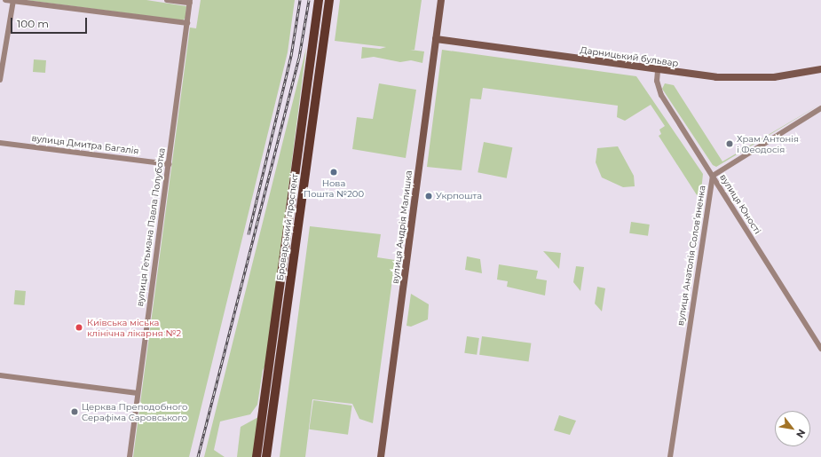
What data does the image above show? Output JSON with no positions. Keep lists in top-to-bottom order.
{
  "streets": {
    "main road": ["Броварський проспект"],
    "street": [
      "Дарницький бульвар",
      "вулиця Дмитра Багалія",
      "вулиця Юності",
      "вулиця Гетьмана Павла Полуботка",
      "вулиця Андрія Малишка",
      "вулиця Анатолія Соловʼяненка"
    ]
  },
  "crossings": [
    ["Дарницький бульвар", "вулиця Андрія Малишка"],
    ["Дарницький бульвар", "вулиця Анатолія Соловʼяненка"],
    ["вулиця Дмитра Багалія", "вулиця Гетьмана Павла Полуботка"],
    ["вулиця Юності", "вулиця Анатолія Соловʼяненка"]
  ],
  "places": [
    "Храм Антонія і Феодосія",
    "Нова Пошта №200",
    "Укрпошта",
    "Київська міська клінічна лікарня №2",
    "Церква Преподобного Серафіма Саровського"
  ],
  "scale_bar": "100 m",
  "north": "bottom right"
}
